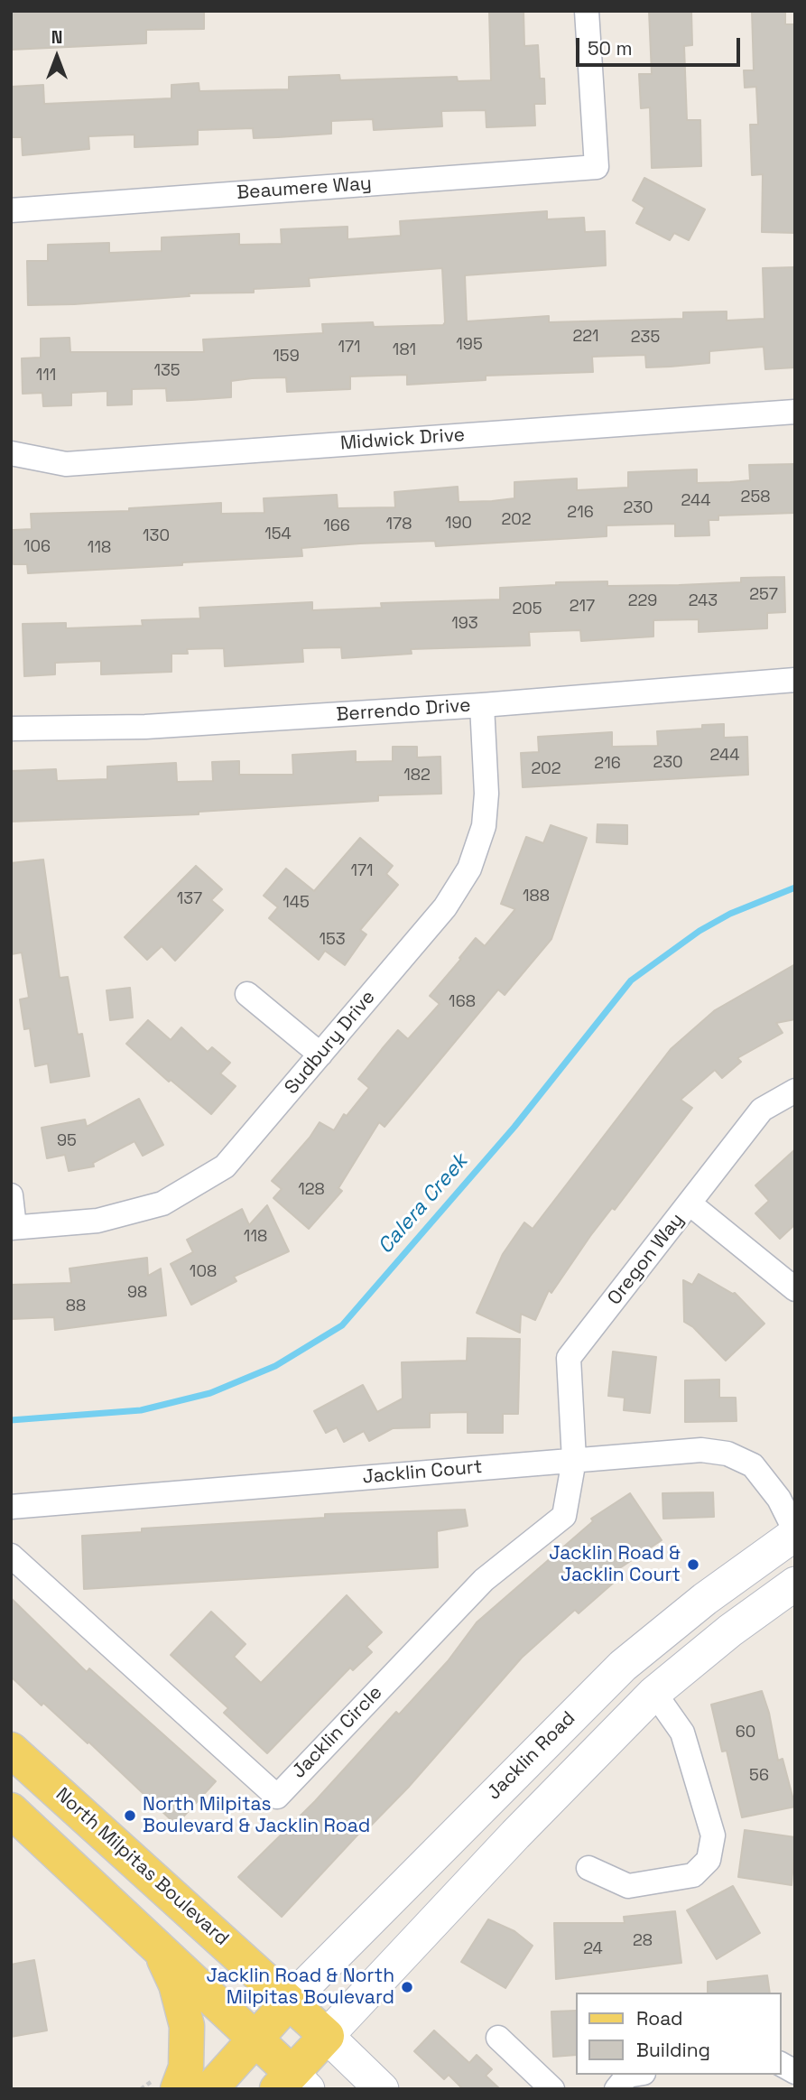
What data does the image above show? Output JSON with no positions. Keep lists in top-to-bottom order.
{
  "streets": {
    "main road": ["Jacklin Road", "North Milpitas Boulevard"],
    "street": [
      "Beaumere Way",
      "Midwick Drive",
      "Berrendo Drive",
      "Sudbury Drive",
      "Oregon Way",
      "Jacklin Court",
      "Jacklin Circle"
    ]
  },
  "crossings": [
    ["Berrendo Drive", "Sudbury Drive"],
    ["Oregon Way", "Jacklin Court"],
    ["Oregon Way", "Jacklin Circle"],
    ["Jacklin Court", "Jacklin Circle"],
    ["Jacklin Court", "Jacklin Road"],
    ["Jacklin Road", "North Milpitas Boulevard"]
  ],
  "water": ["Calera Creek"],
  "places": ["Jacklin Road & Jacklin Court", "North Milpitas Boulevard & Jacklin Road", "Jacklin Road & North Milpitas Boulevard"],
  "house_numbers": [
    "221",
    "235",
    "195",
    "171",
    "181",
    "159",
    "135",
    "111",
    "258",
    "244",
    "230",
    "216",
    "202",
    "190",
    "178",
    "166",
    "154",
    "130",
    "106",
    "118",
    "257",
    "229",
    "243",
    "217",
    "205",
    "193",
    "244",
    "230",
    "216",
    "202",
    "182",
    "171",
    "188",
    "137",
    "145",
    "153",
    "168",
    "95",
    "128",
    "118",
    "108",
    "98",
    "88",
    "60",
    "56",
    "28",
    "24"
  ],
  "legend": ["Road", "Building"],
  "scale_bar": "50 m",
  "north": "top"
}
